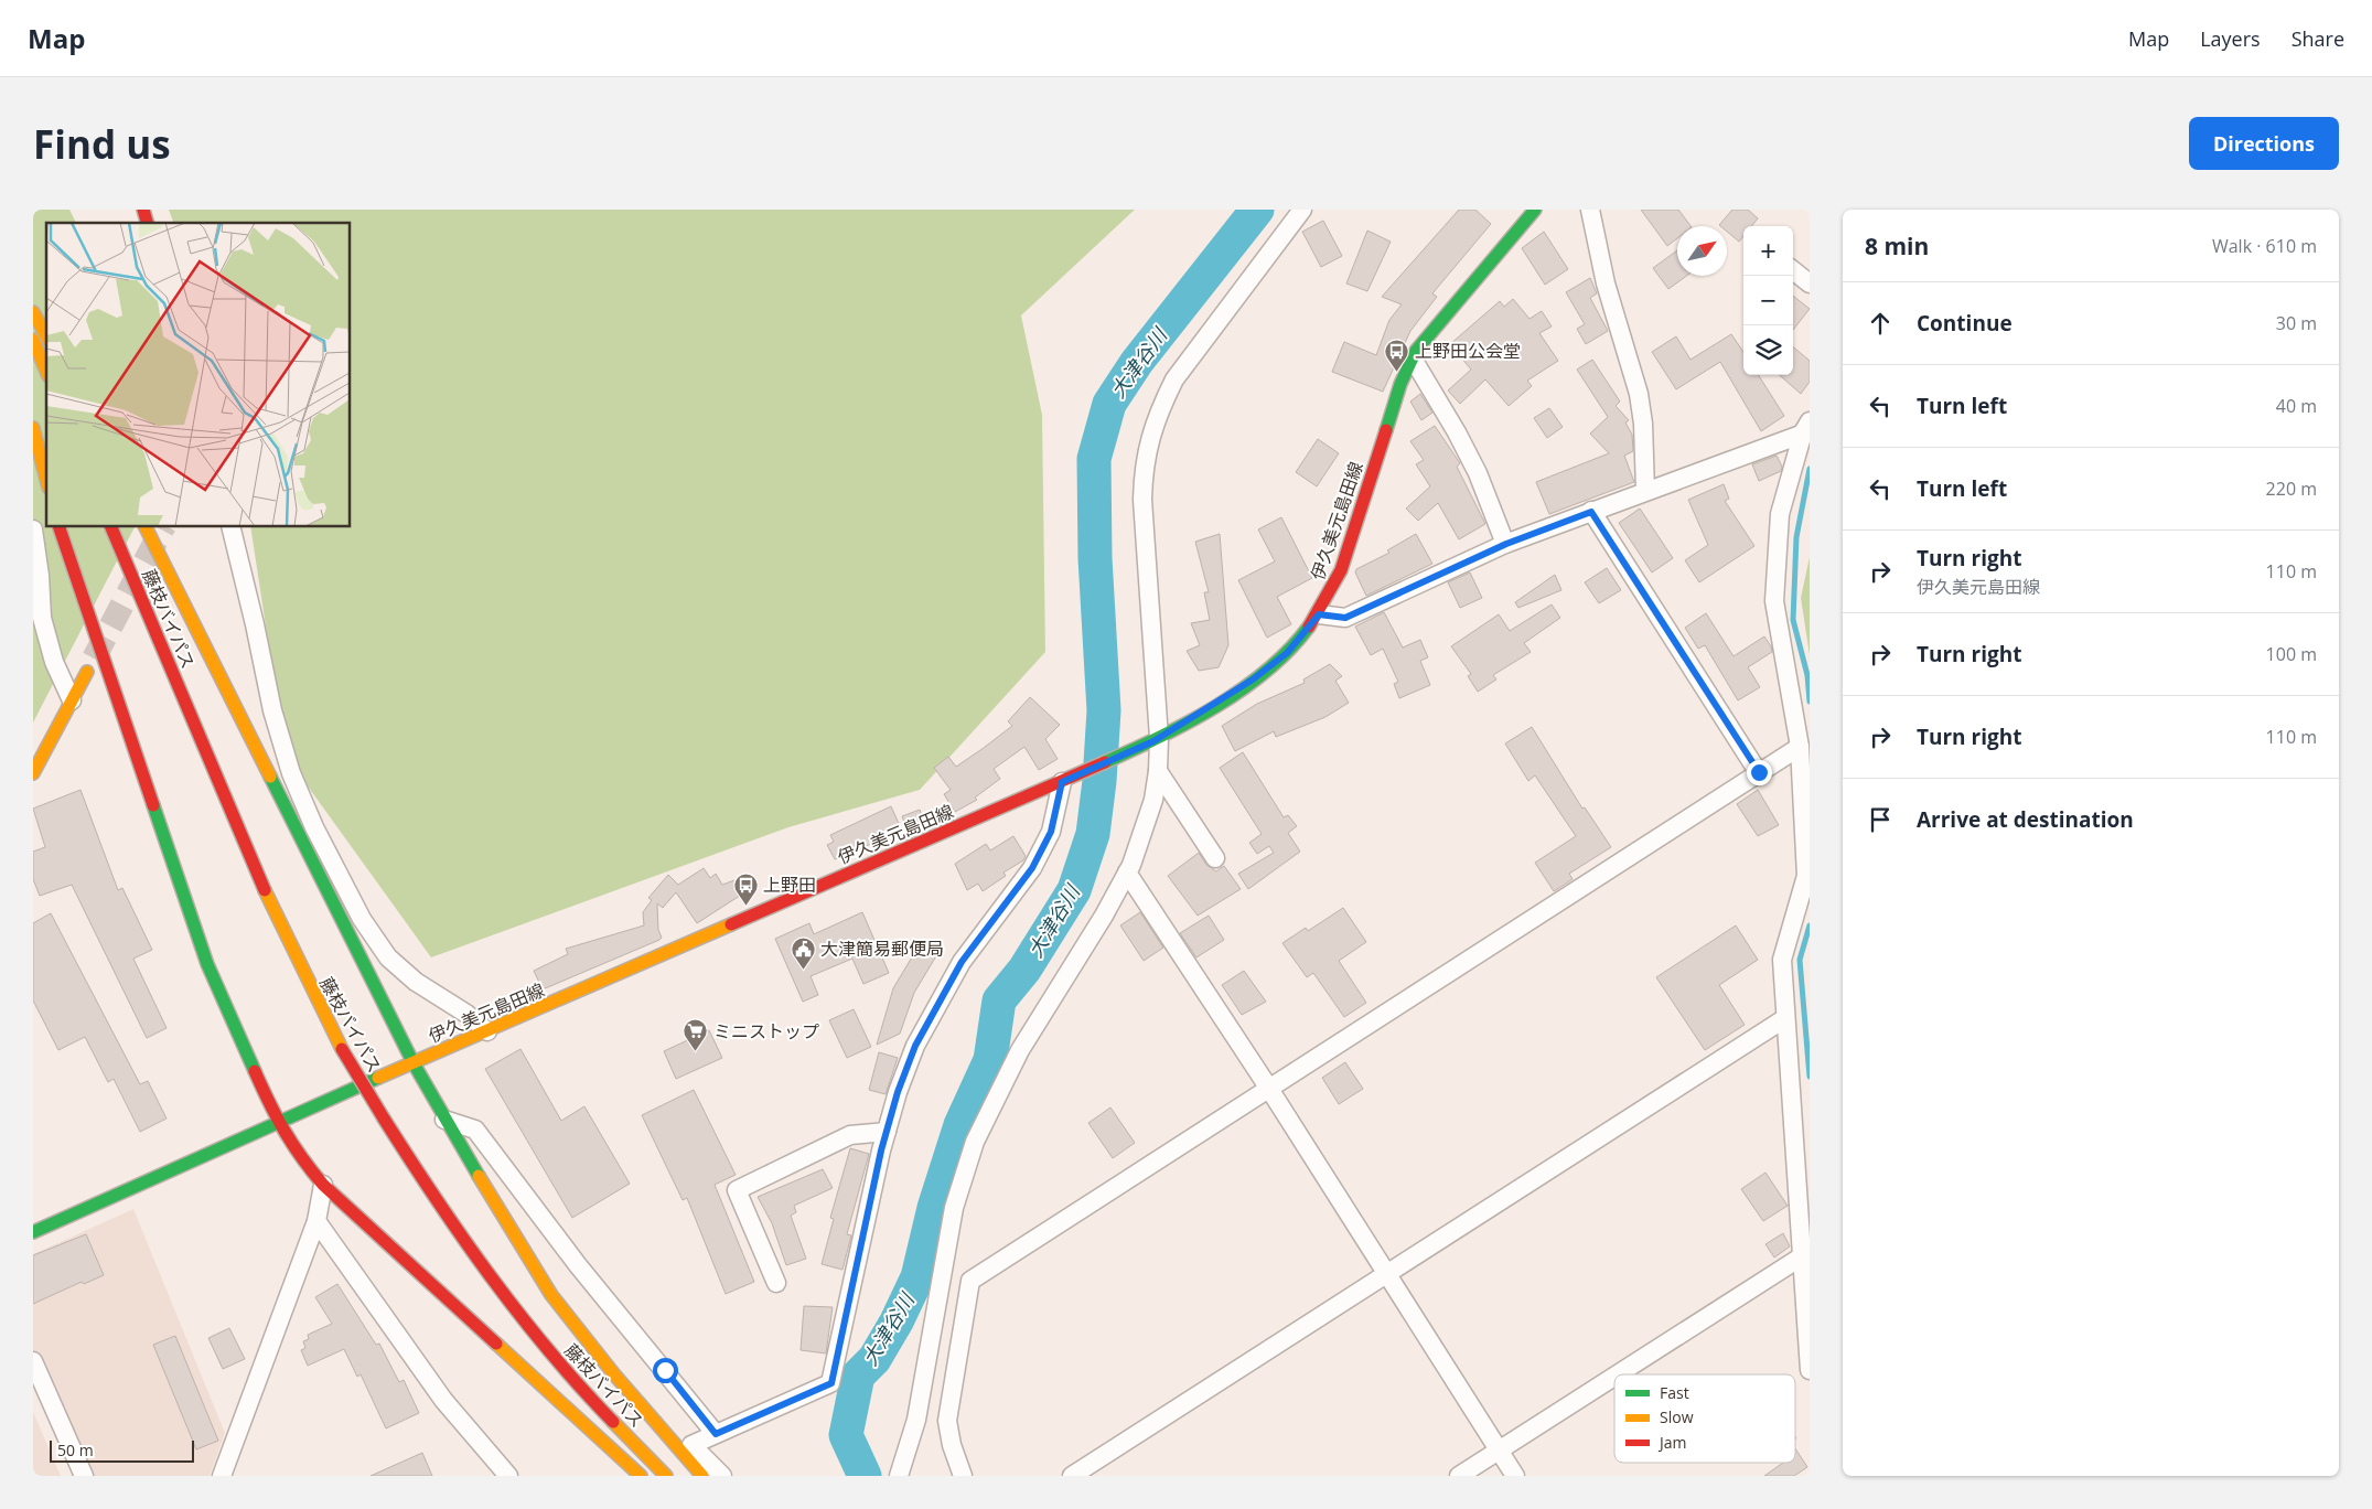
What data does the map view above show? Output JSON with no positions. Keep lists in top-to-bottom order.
{
  "streets": {
    "main road": ["伊久美元島田線", "藤枝バイパス"]
  },
  "water": ["大津谷川"],
  "places": {
    "bus stop": ["上野田公会堂", "上野田"],
    "public building": ["大津簡易郵便局"],
    "supermarket": ["ミニストップ"]
  },
  "legend": ["Fast", "Slow", "Jam"],
  "scale_bar": "50 m",
  "north": "top right",
  "page": {
    "header": "Map",
    "nav": ["Map", "Layers", "Share"],
    "buttons": "Directions",
    "title": "Find us",
    "heading": ["8 min", "Walk · 610 m"],
    "map_buttons": ["+", "−"],
    "list": [
      ["Continue", "30 m"],
      ["Turn left", "40 m"],
      ["Turn left", "220 m"],
      ["Turn right", "伊久美元島田線", "110 m"],
      ["Turn right", "100 m"],
      ["Turn right", "110 m"],
      "Arrive at destination"
    ],
    "scale": "50 m"
  }
}
